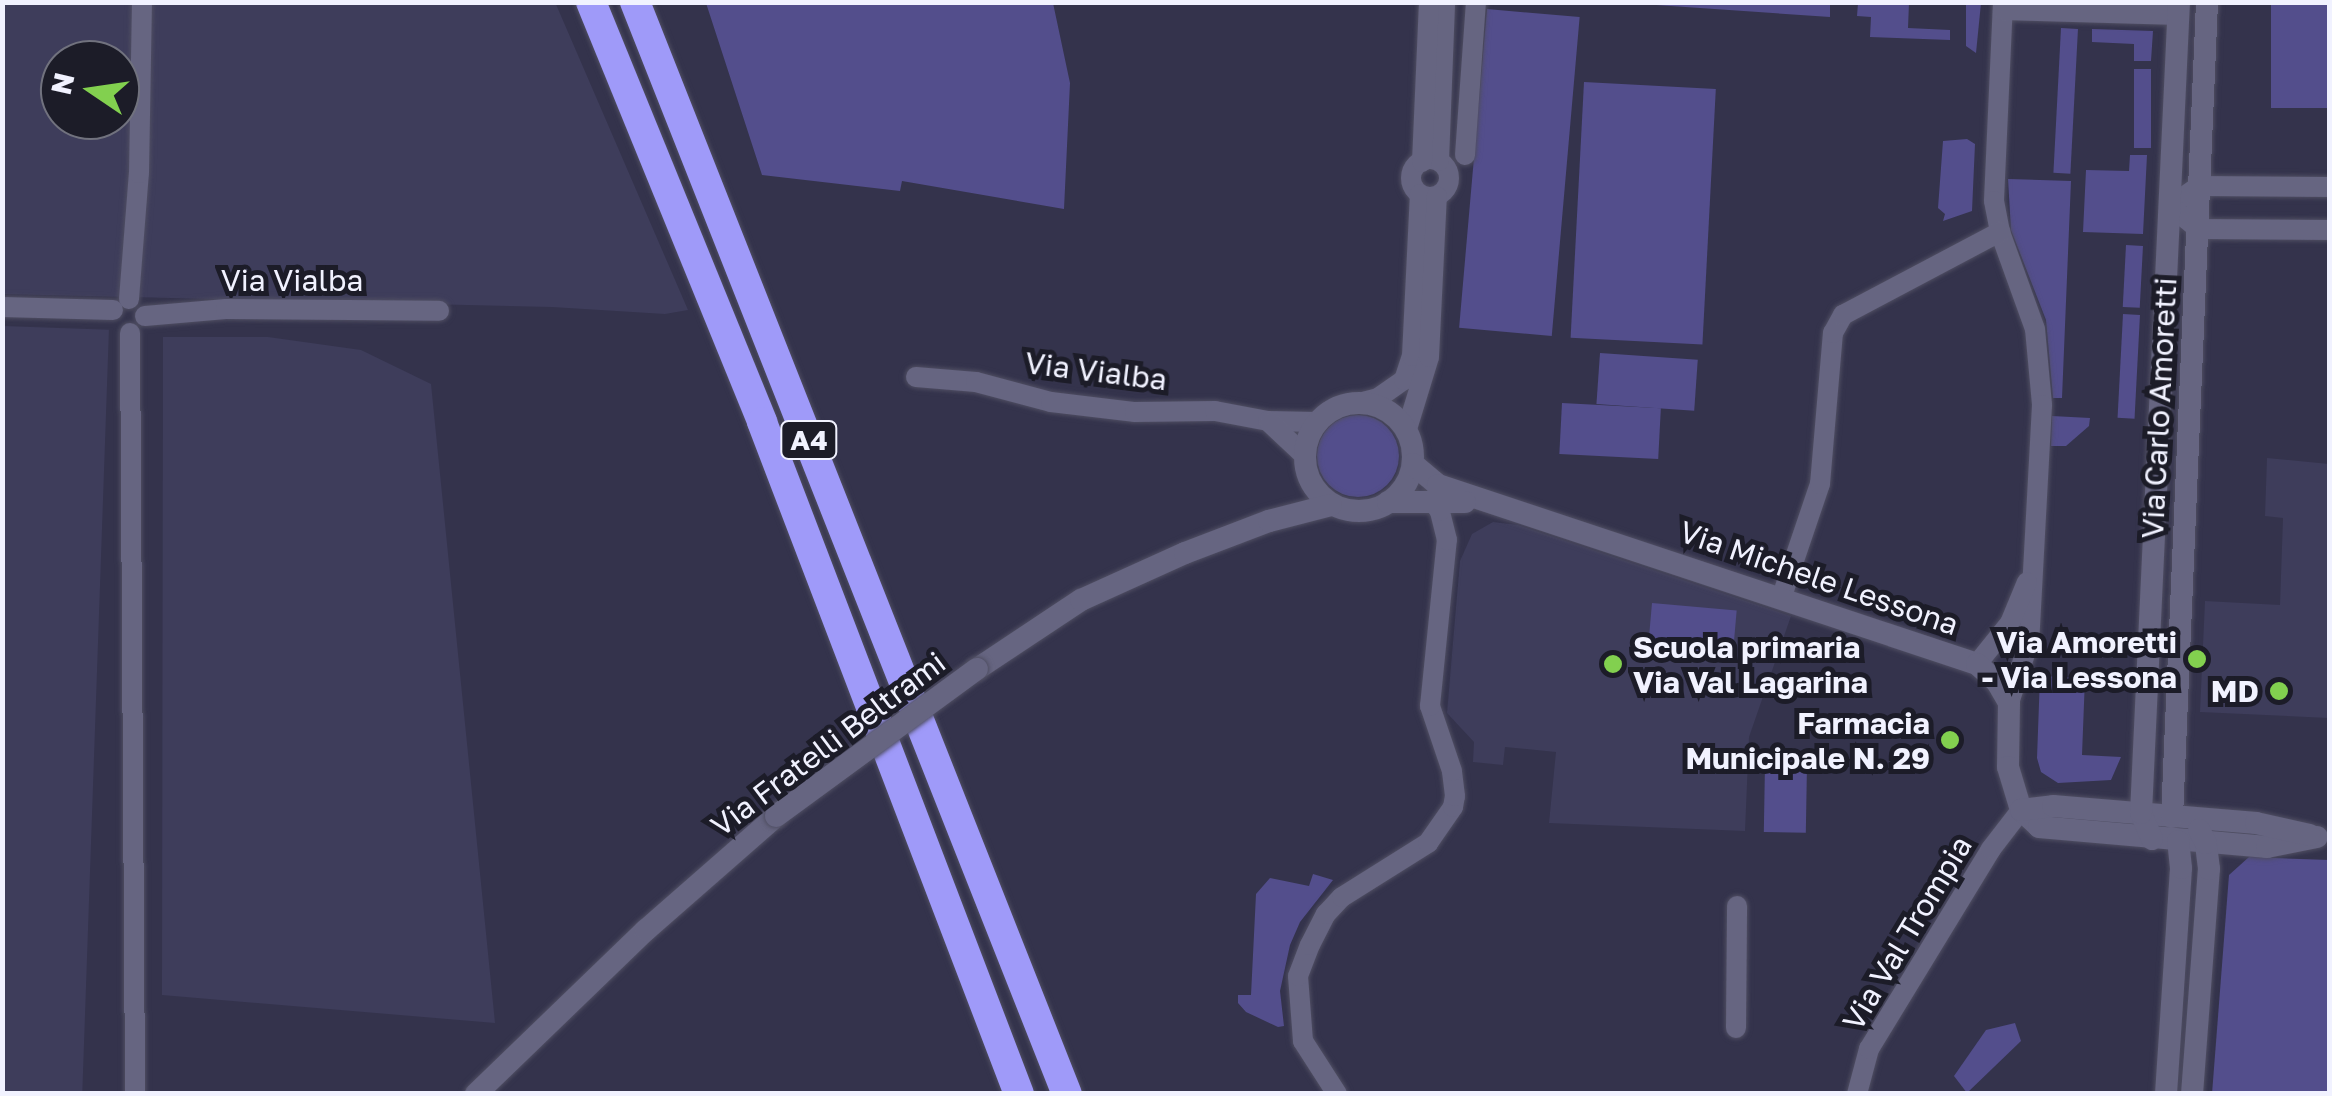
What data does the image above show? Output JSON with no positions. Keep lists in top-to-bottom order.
{
  "streets": {
    "highway": ["A4"],
    "street": [
      "Via Vialba",
      "Via Carlo Amoretti",
      "Via Michele Lessona",
      "Via Fratelli Beltrami",
      "Via Val Trompia"
    ]
  },
  "crossings": [
    ["Via Vialba", "Via Michele Lessona"],
    ["Via Vialba", "Via Fratelli Beltrami"],
    ["Via Michele Lessona", "Via Fratelli Beltrami"]
  ],
  "places": [
    "Via Amoretti - Via Lessona",
    "Scuola primaria Via Val Lagarina",
    "MD",
    "Farmacia Municipale N. 29"
  ],
  "north": "left"
}
